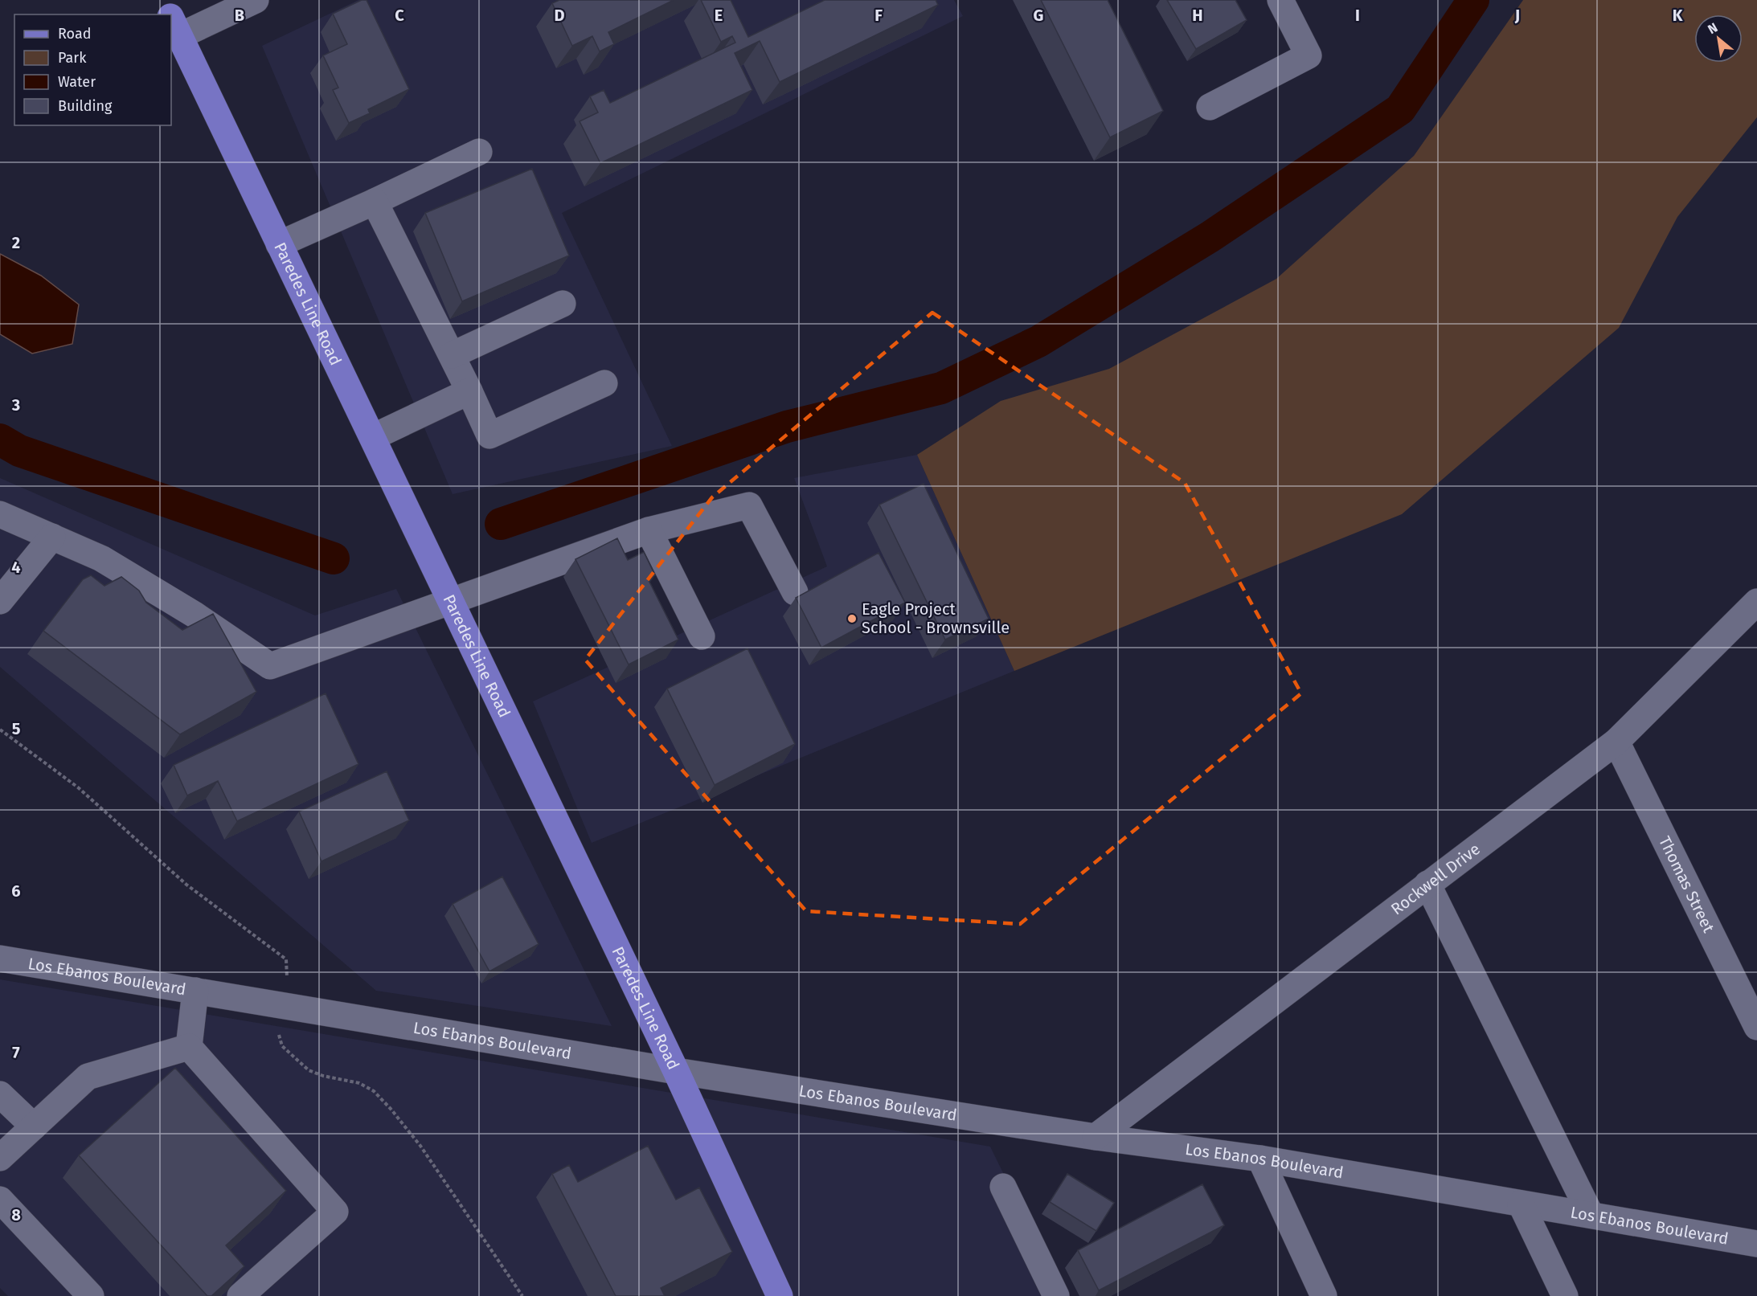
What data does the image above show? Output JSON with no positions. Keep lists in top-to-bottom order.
{
  "streets": {
    "main road": ["Paredes Line Road"],
    "street": ["Rockwell Drive", "Thomas Street", "Los Ebanos Boulevard"]
  },
  "crossings": [
    ["Paredes Line Road", "Los Ebanos Boulevard"],
    ["Rockwell Drive", "Thomas Street"],
    ["Rockwell Drive", "Los Ebanos Boulevard"]
  ],
  "places": ["Eagle Project School - Brownsville"],
  "legend": [
    "Road",
    "Park",
    "Water",
    "Building"
  ],
  "north": "top left",
  "grid": {
    "columns": [
      "B",
      "C",
      "D",
      "E",
      "F",
      "G",
      "H",
      "I",
      "J",
      "K"
    ],
    "rows": [
      "2",
      "3",
      "4",
      "5",
      "6",
      "7",
      "8"
    ]
  }
}
